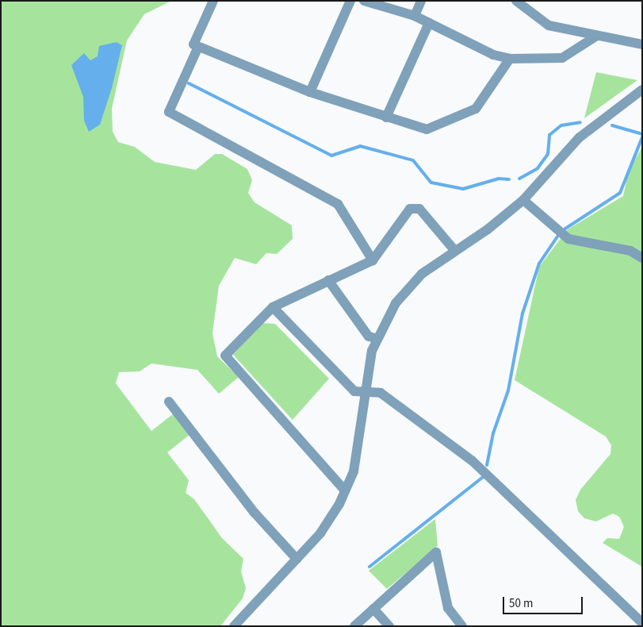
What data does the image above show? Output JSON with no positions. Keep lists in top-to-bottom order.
{
  "scale_bar": "50 m"
}
